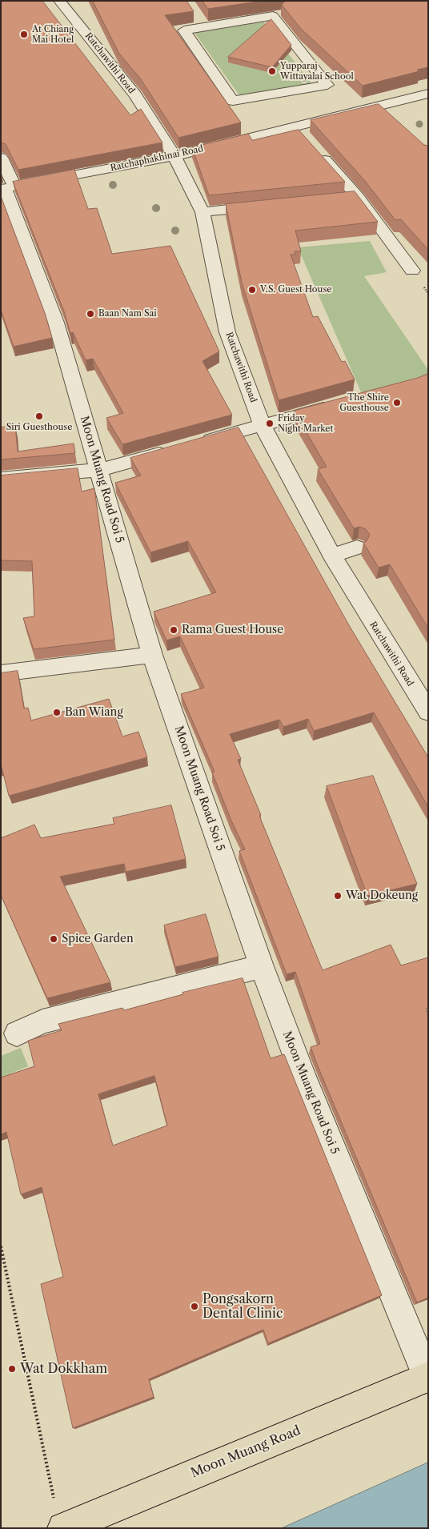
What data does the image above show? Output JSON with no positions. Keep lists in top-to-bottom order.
{
  "streets": {
    "main road": ["Moon Muang Road"],
    "street": ["Ratchawithi Road", "Ratchaphakhinai Road", "Moon Muang Road Soi 5"]
  },
  "crossings": [
    ["Ratchawithi Road", "Ratchaphakhinai Road"],
    ["Ratchaphakhinai Road", "Moon Muang Road Soi 5"],
    ["Moon Muang Road Soi 5", "Moon Muang Road"]
  ],
  "places": [
    "At Chiang Mai Hotel",
    "Yupparaj Wittayalai School",
    "V.S. Guest House",
    "Baan Nam Sai",
    "The Shire Guesthouse",
    "Siri Guesthouse",
    "Friday Night Market",
    "Rama Guest House",
    "Ban Wiang",
    "Wat Dokeung",
    "Spice Garden",
    "Pongsakorn Dental Clinic",
    "Wat Dokkham"
  ]
}
